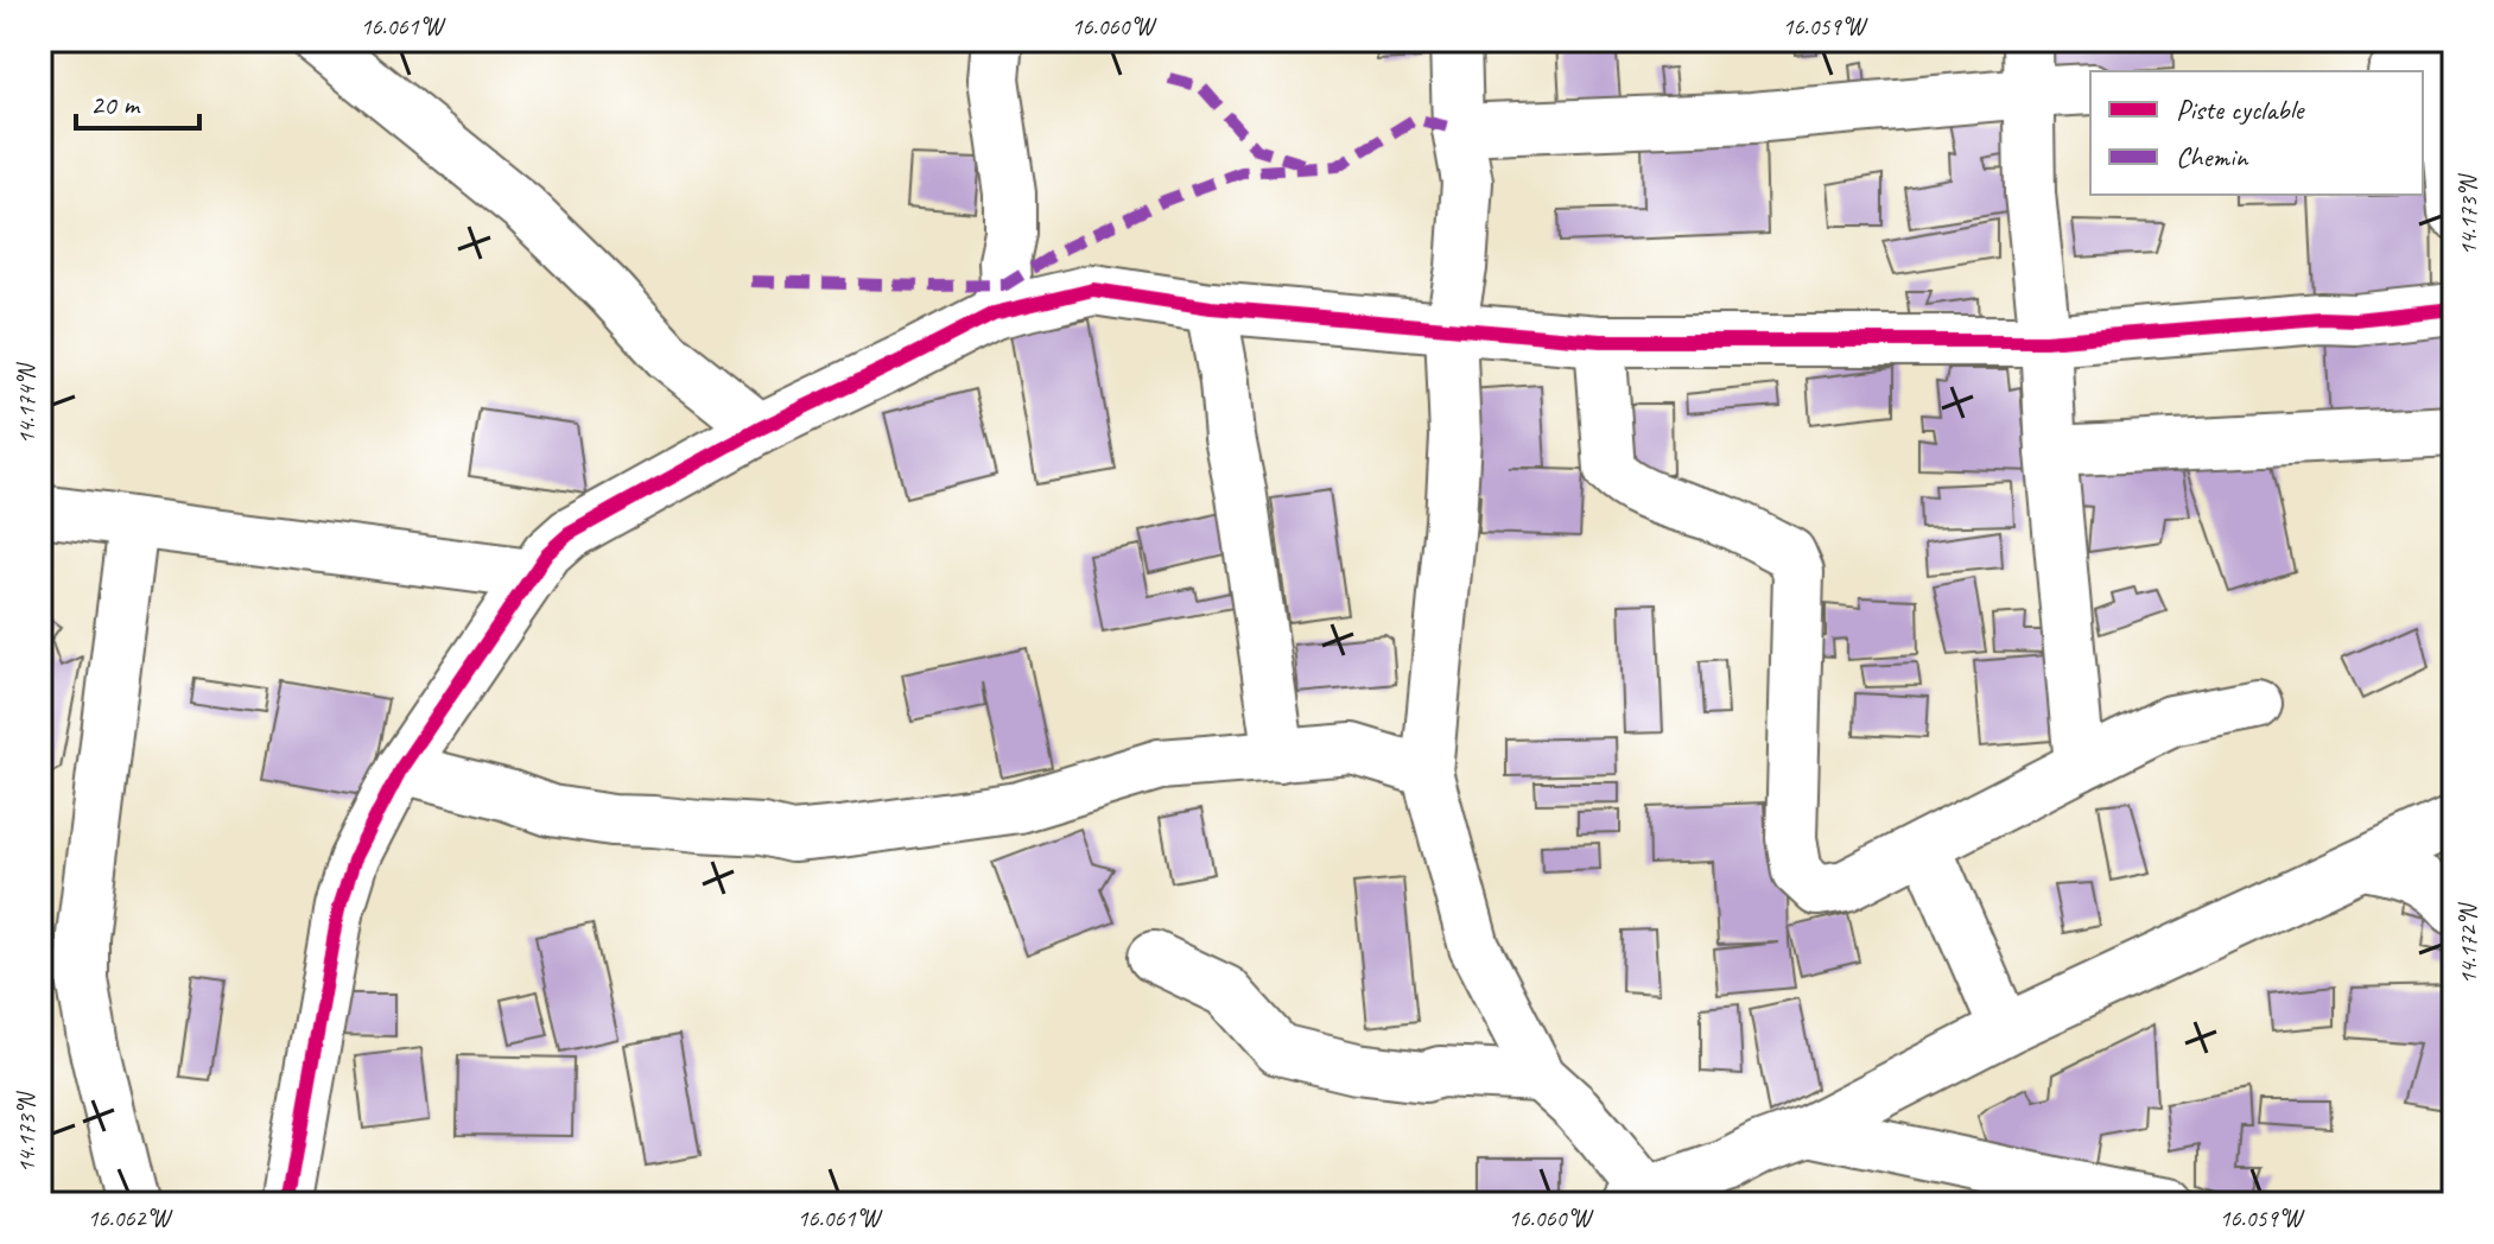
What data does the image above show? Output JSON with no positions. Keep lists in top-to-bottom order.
{
  "legend": ["Piste cyclable", "Chemin"],
  "scale_bar": "20 m",
  "coordinates": [
    "16.061°W",
    "16.060°W",
    "16.059°W",
    "14.173°N",
    "14.174°N",
    "14.172°N",
    "16.062°W"
  ]
}
